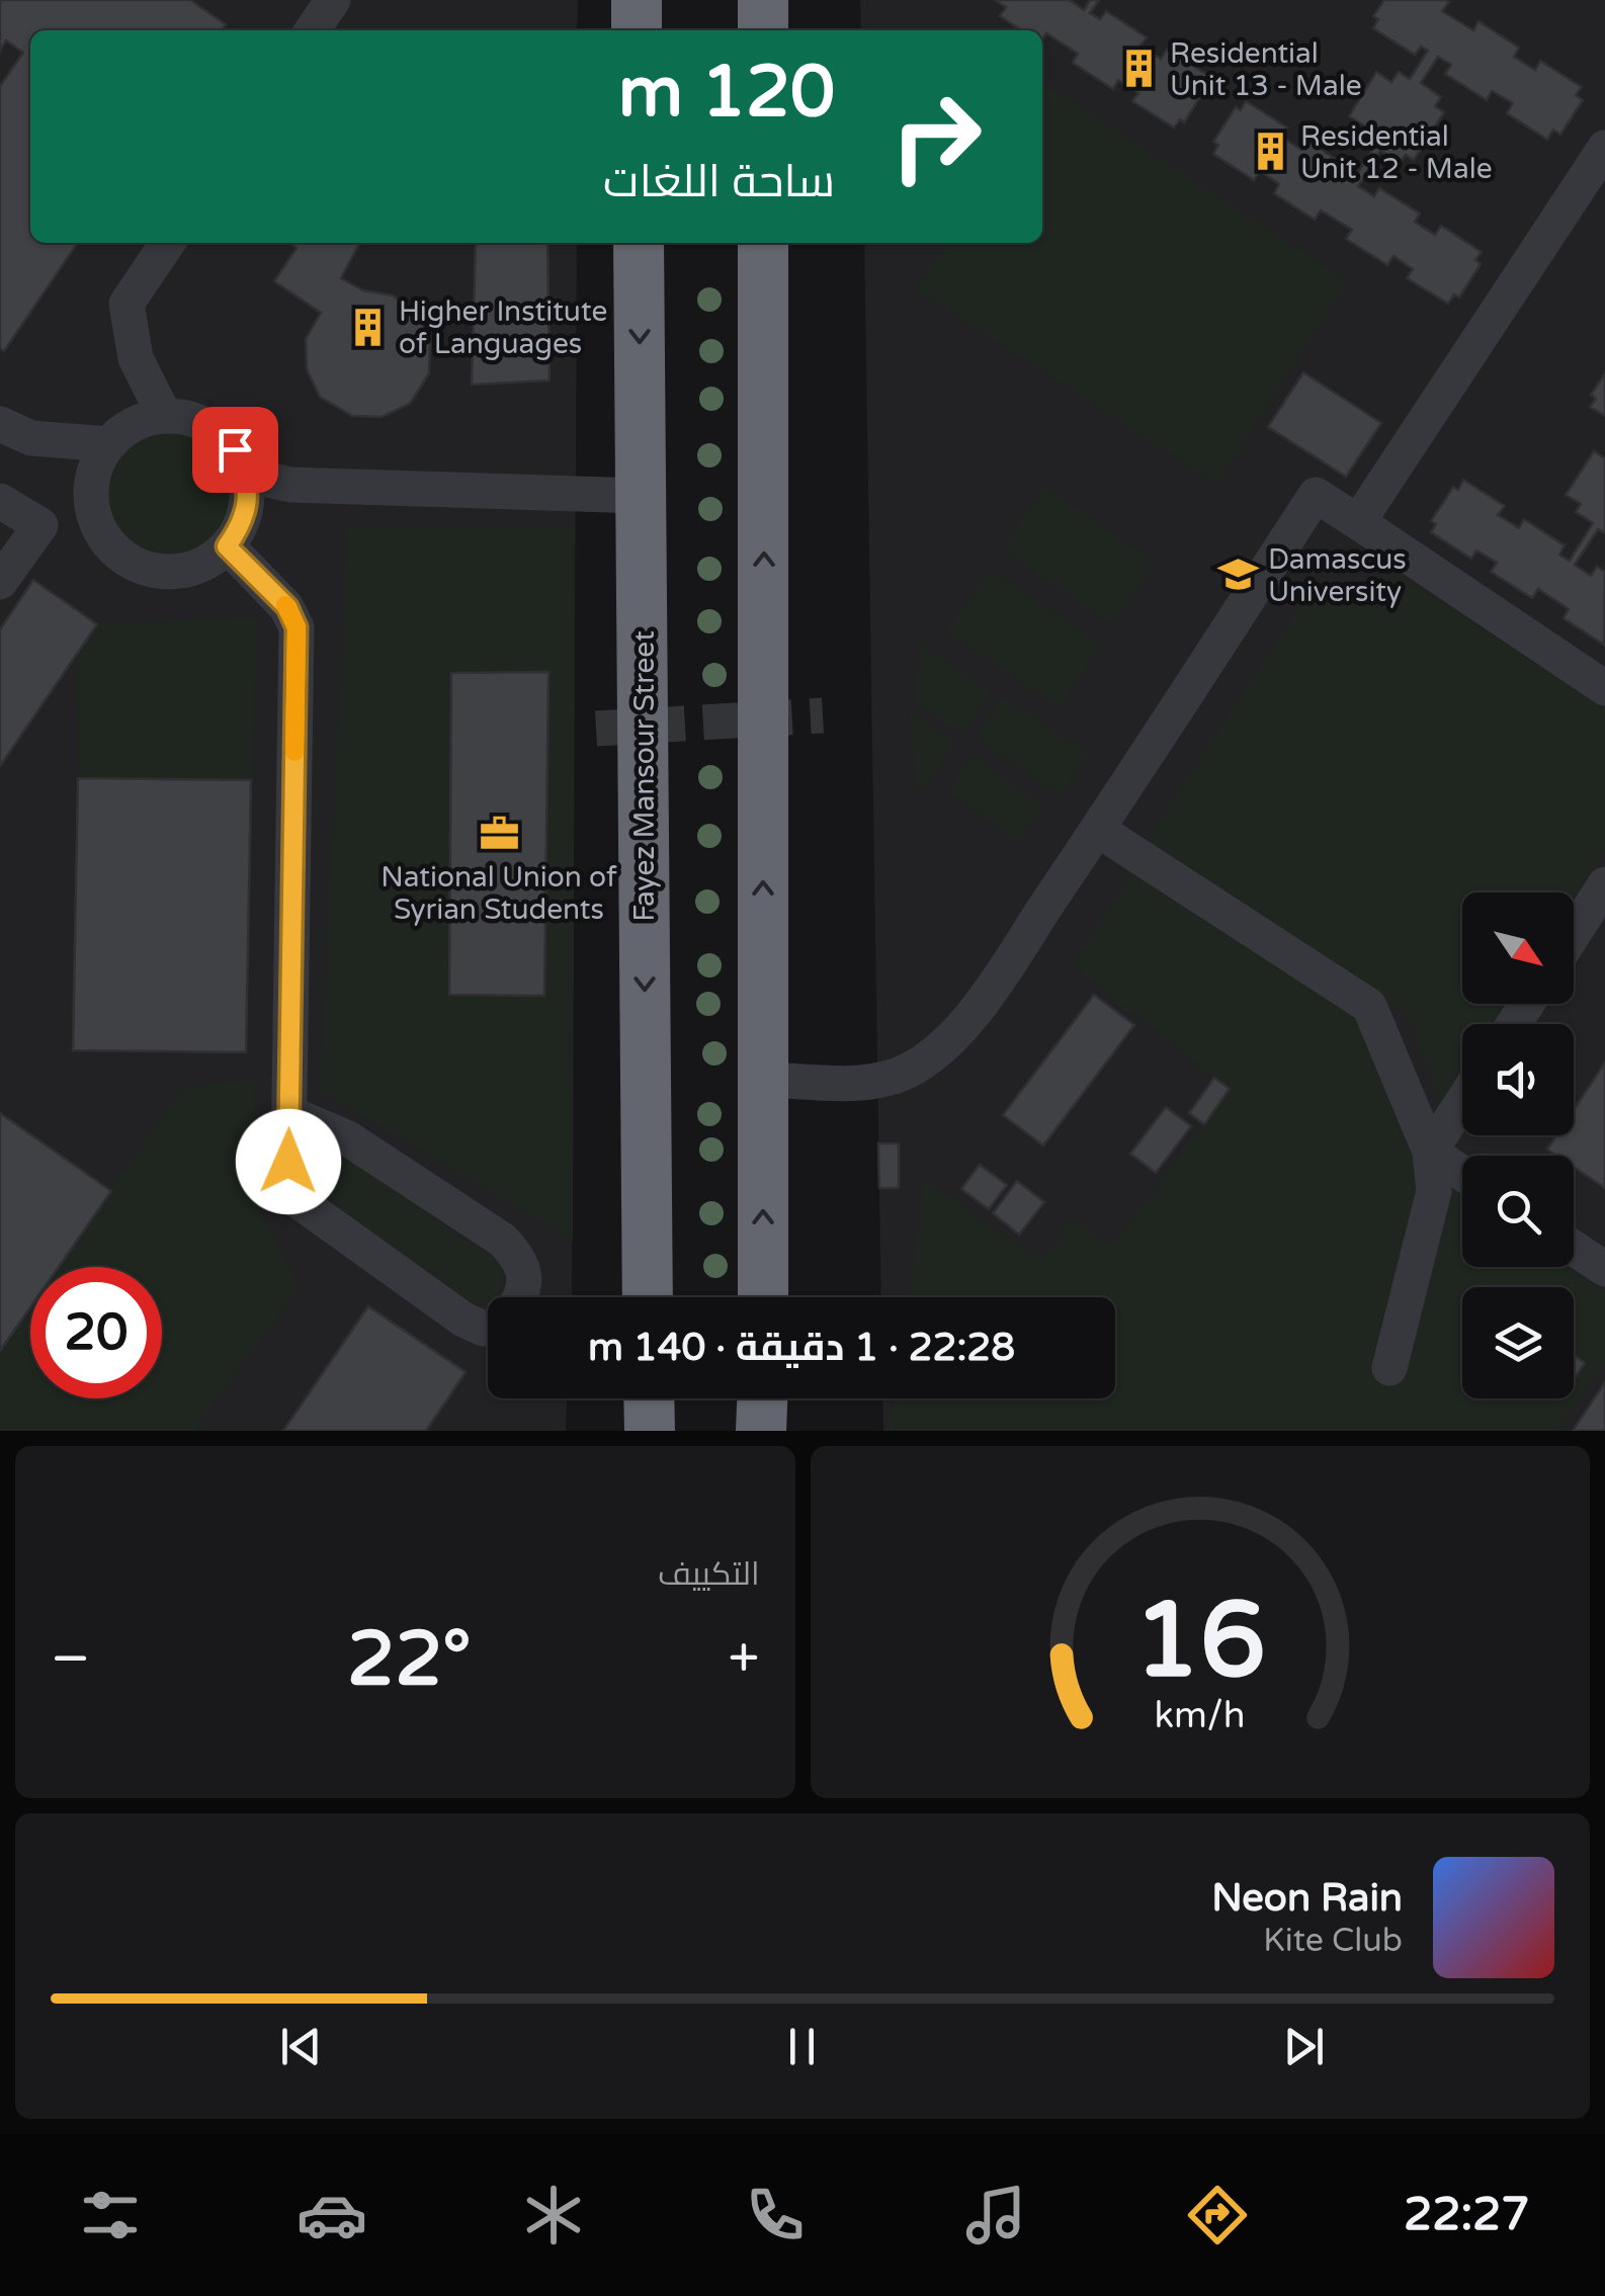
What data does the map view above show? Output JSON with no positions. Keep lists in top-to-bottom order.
{
  "streets": {
    "highway": ["Fayez Mansour Street"]
  },
  "places": {
    "building": ["Residential Unit 13 - Male", "Residential Unit 12 - Male", "Higher Institute of Languages"],
    "school or university": ["Damascus University"],
    "office": ["National Union of Syrian Students"]
  },
  "north": "bottom right",
  "page": {
    "turn": ["120 m", "ساحة اللغات"],
    "limit": "20",
    "trip": "22:28 · 1 دقيقة · 140 m",
    "tile": "التكييف",
    "heat": ["−", "22°", "+"],
    "song": ["Neon Rain", "Kite Club"],
    "tabs": "22:27",
    "gauge": ["16", "km/h"]
  }
}
